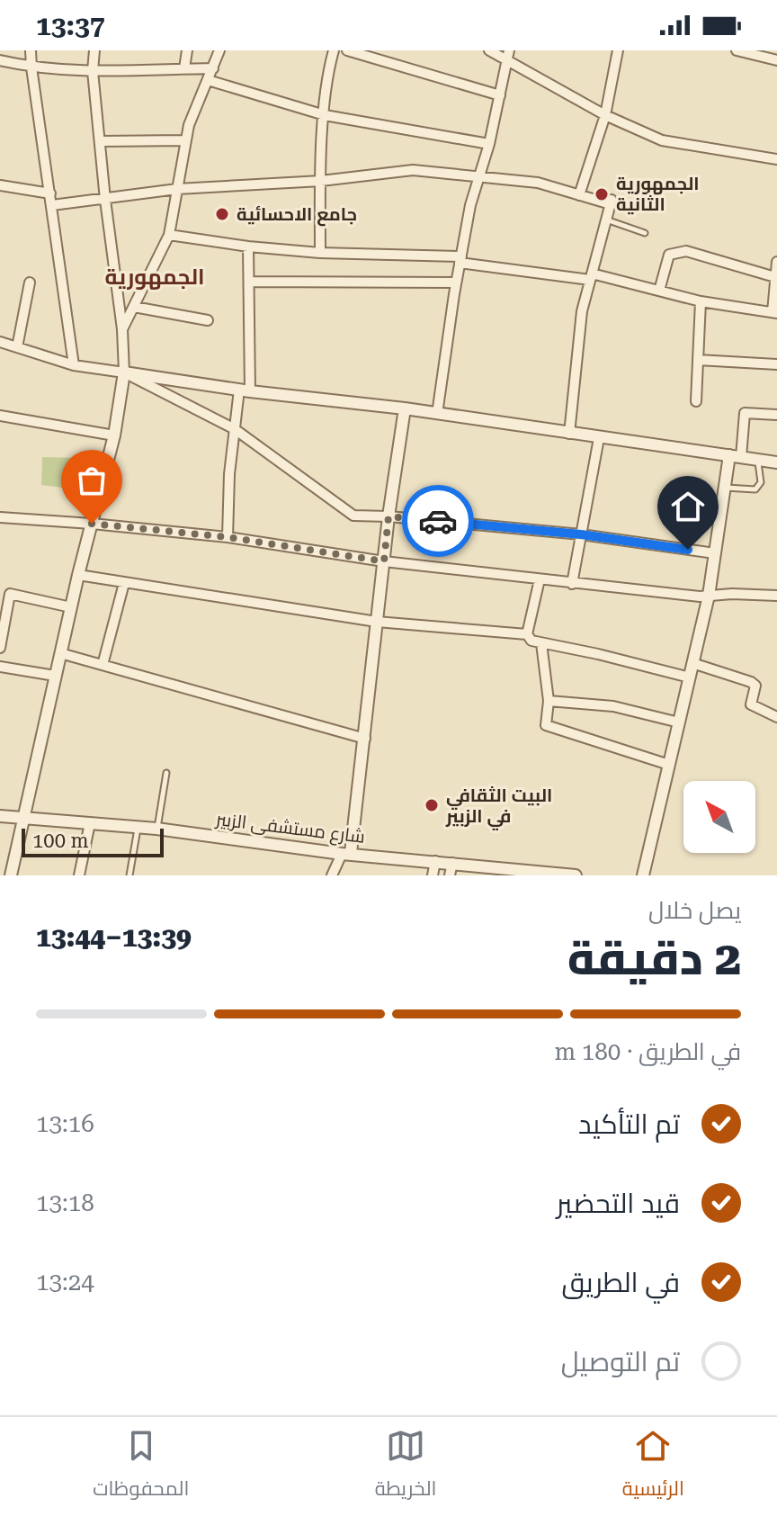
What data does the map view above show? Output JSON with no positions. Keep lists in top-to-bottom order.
{
  "streets": {
    "street": ["شارع مستشفى الزبير"]
  },
  "districts": ["الجمهورية"],
  "places": ["الجمهورية الثانية", "جامع الاحسائية", "البيت الثقافي في الزبير"],
  "scale_bar": "100 m",
  "north": "top left",
  "page": {
    "status": "13:37",
    "scale": "100 m",
    "heading": ["2 دقيقة", "يصل خلال", "13:39–13:44"],
    "bar": "في الطريق · 180 m",
    "list": [
      ["تم التأكيد", "13:16"],
      ["قيد التحضير", "13:18"],
      ["في الطريق", "13:24"],
      "تم التوصيل"
    ],
    "tabs": ["الرئيسية", "الخريطة", "المحفوظات"]
  }
}
